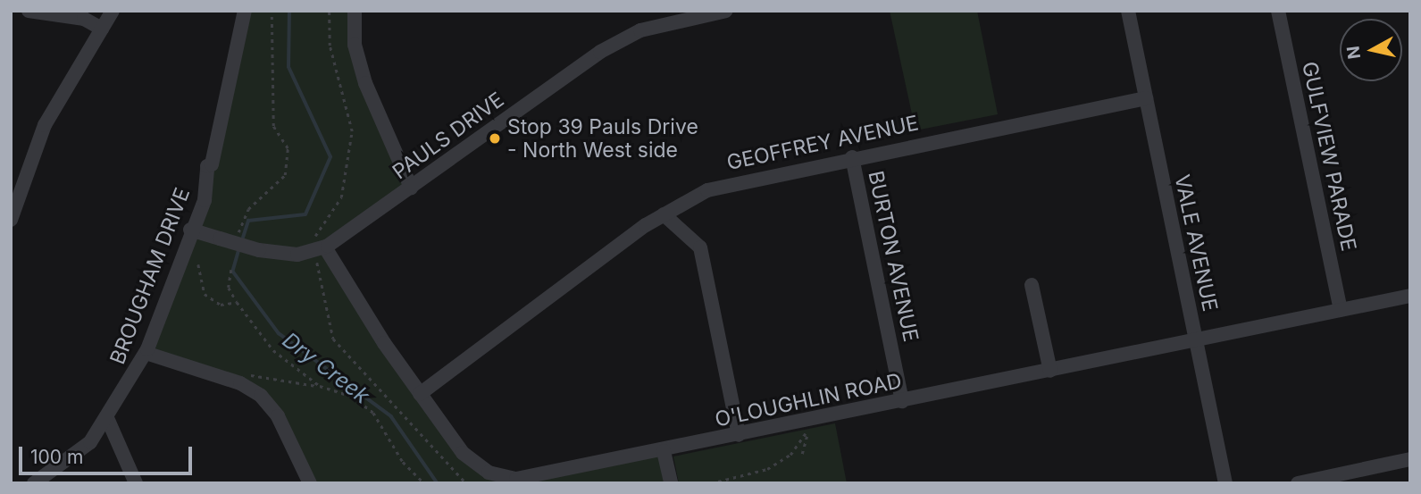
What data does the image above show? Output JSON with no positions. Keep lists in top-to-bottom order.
{
  "streets": {
    "street": [
      "PAULS DRIVE",
      "GEOFFREY AVENUE",
      "GULFVIEW PARADE",
      "VALE AVENUE",
      "BURTON AVENUE",
      "BROUGHAM DRIVE",
      "O'LOUGHLIN ROAD"
    ]
  },
  "crossings": [
    ["PAULS DRIVE", "BROUGHAM DRIVE"],
    ["PAULS DRIVE", "O'LOUGHLIN ROAD"],
    ["GEOFFREY AVENUE", "VALE AVENUE"],
    ["GEOFFREY AVENUE", "BURTON AVENUE"],
    ["GEOFFREY AVENUE", "O'LOUGHLIN ROAD"],
    ["GULFVIEW PARADE", "O'LOUGHLIN ROAD"],
    ["VALE AVENUE", "O'LOUGHLIN ROAD"],
    ["BURTON AVENUE", "O'LOUGHLIN ROAD"]
  ],
  "water": ["Dry Creek"],
  "places": ["Stop 39 Pauls Drive - North West side"],
  "scale_bar": "100 m",
  "north": "left"
}
